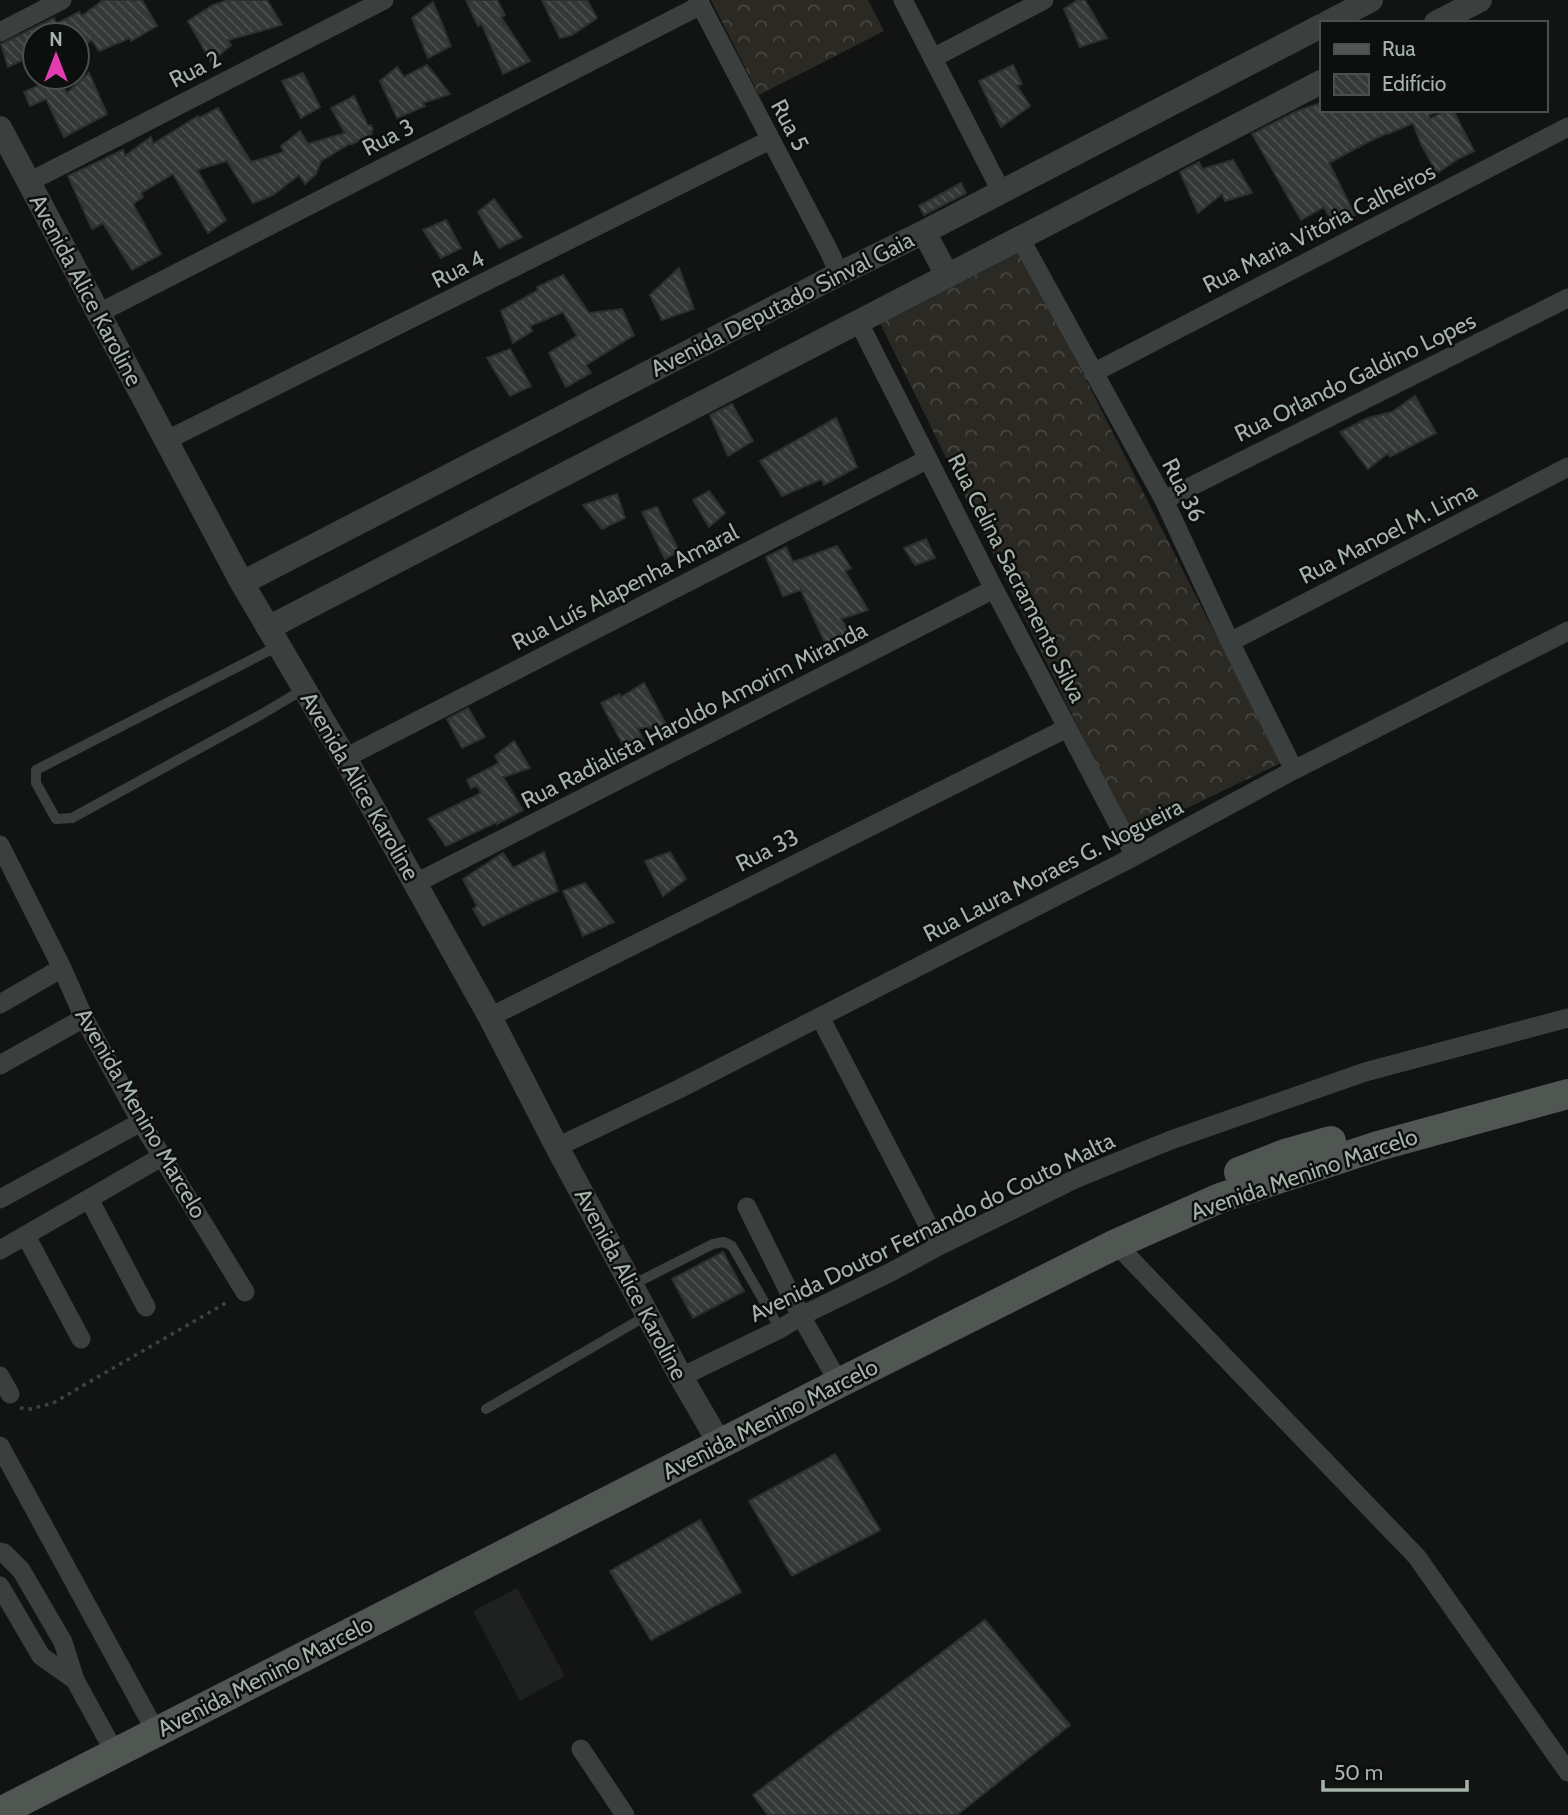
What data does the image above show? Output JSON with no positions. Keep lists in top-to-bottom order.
{
  "streets": {
    "main road": ["Avenida Menino Marcelo"],
    "street": [
      "Rua 2",
      "Rua 5",
      "Rua 3",
      "Rua Maria Vitória Calheiros",
      "Rua 4",
      "Avenida Alice Karoline",
      "Avenida Deputado Sinval Gaia",
      "Rua Orlando Galdino Lopes",
      "Rua 36",
      "Rua Manoel M. Lima",
      "Rua Celina Sacramento Silva",
      "Rua Luís Alapenha Amaral",
      "Rua Radialista Haroldo Amorim Miranda",
      "Rua 33",
      "Rua Laura Moraes G. Nogueira",
      "Avenida Doutor Fernando do Couto Malta"
    ]
  },
  "crossings": [
    ["Rua 2", "Avenida Alice Karoline"],
    ["Rua 5", "Rua 3"],
    ["Rua 5", "Rua 4"],
    ["Rua 5", "Avenida Deputado Sinval Gaia"],
    ["Rua 3", "Avenida Alice Karoline"],
    ["Rua Maria Vitória Calheiros", "Rua 36"],
    ["Rua 4", "Avenida Alice Karoline"],
    ["Avenida Alice Karoline", "Avenida Deputado Sinval Gaia"],
    ["Avenida Alice Karoline", "Rua Luís Alapenha Amaral"],
    ["Avenida Alice Karoline", "Rua Radialista Haroldo Amorim Miranda"],
    ["Avenida Alice Karoline", "Rua 33"],
    ["Avenida Alice Karoline", "Rua Laura Moraes G. Nogueira"],
    ["Avenida Alice Karoline", "Avenida Menino Marcelo"],
    ["Avenida Alice Karoline", "Avenida Doutor Fernando do Couto Malta"],
    ["Rua Orlando Galdino Lopes", "Rua 36"],
    ["Rua 36", "Rua Manoel M. Lima"],
    ["Rua 36", "Rua Laura Moraes G. Nogueira"],
    ["Rua Celina Sacramento Silva", "Rua Luís Alapenha Amaral"],
    ["Rua Celina Sacramento Silva", "Rua Radialista Haroldo Amorim Miranda"],
    ["Rua Celina Sacramento Silva", "Rua 33"],
    ["Rua Celina Sacramento Silva", "Rua Laura Moraes G. Nogueira"]
  ],
  "legend": ["Rua", "Edifício"],
  "scale_bar": "50 m",
  "north": "top"
}
